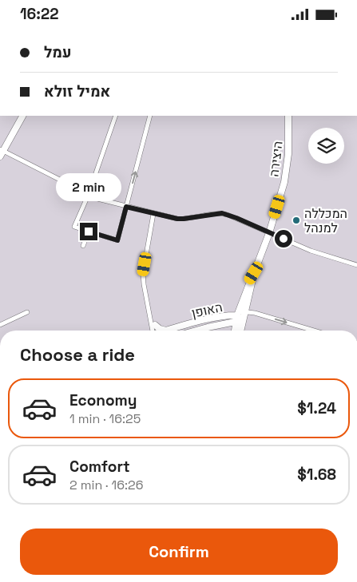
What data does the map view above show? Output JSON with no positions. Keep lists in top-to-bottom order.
{
  "streets": {
    "street": ["היצירה", "האופן"]
  },
  "crossings": [
    ["היצירה", "האופן"]
  ],
  "places": ["המכללה למנהל"],
  "page": {
    "status": "16:22",
    "banner": ["עמל", "אמיל זולא"],
    "bubble": "2 min",
    "heading": "Choose a ride",
    "list": [
      {
        "name": "Economy",
        "note": "1 min · 16:25",
        "value": "$1.24"
      },
      {
        "name": "Comfort",
        "note": "2 min · 16:26",
        "value": "$1.68"
      }
    ],
    "buttons": "Confirm"
  }
}
